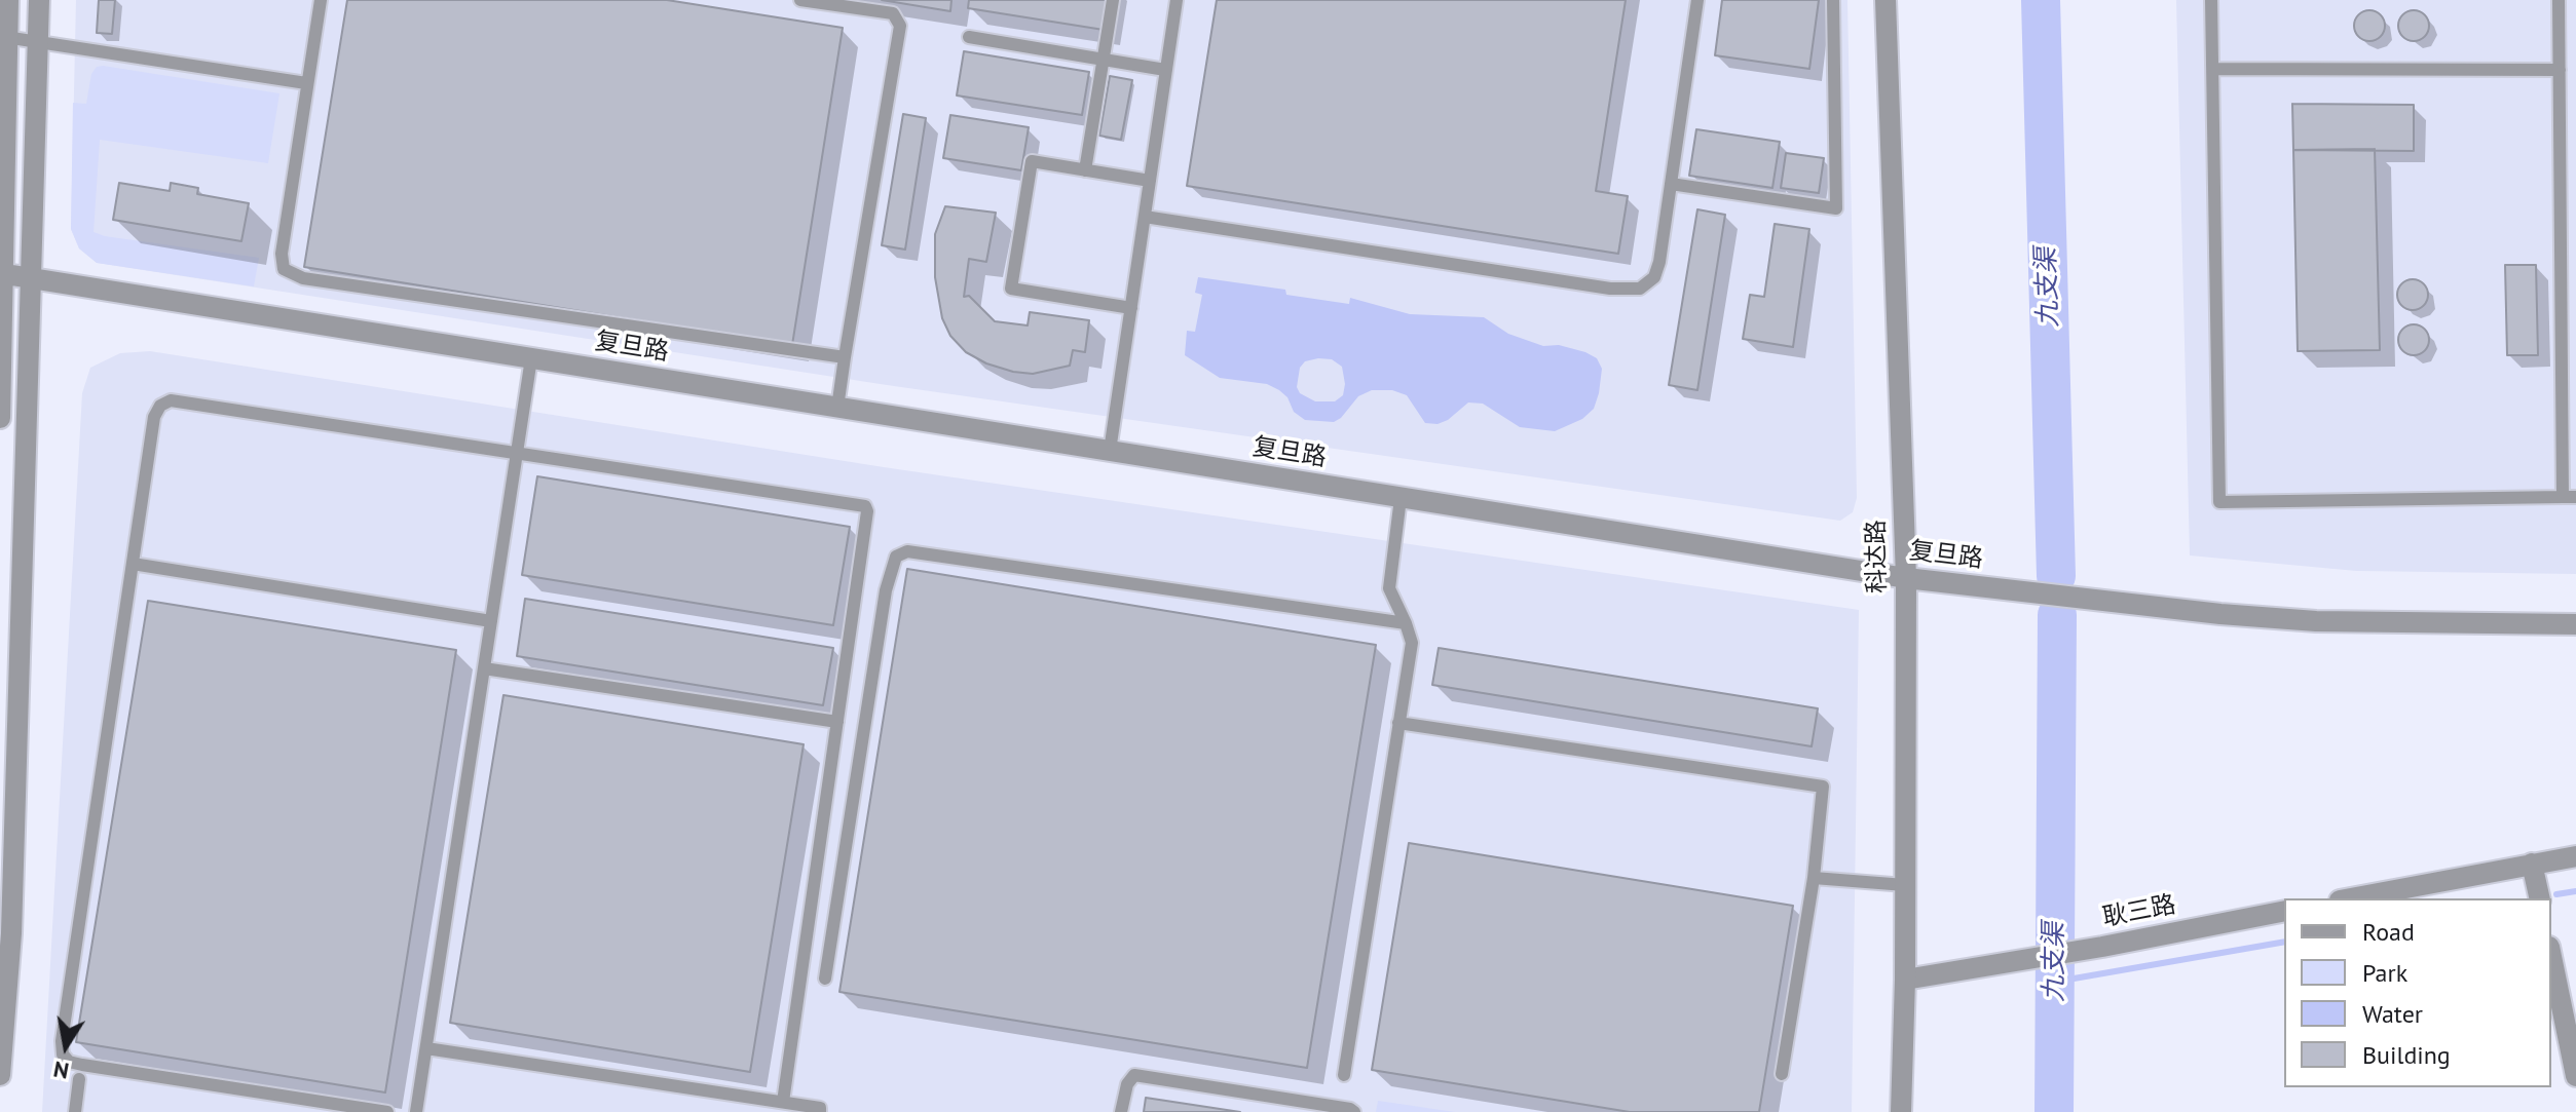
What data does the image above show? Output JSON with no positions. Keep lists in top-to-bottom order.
{
  "streets": {
    "street": ["复旦路", "科达路", "耿三路"]
  },
  "crossings": [
    ["复旦路", "科达路"],
    ["科达路", "耿三路"]
  ],
  "water": ["九支渠"],
  "legend": [
    "Road",
    "Park",
    "Water",
    "Building"
  ],
  "north": "bottom"
}
